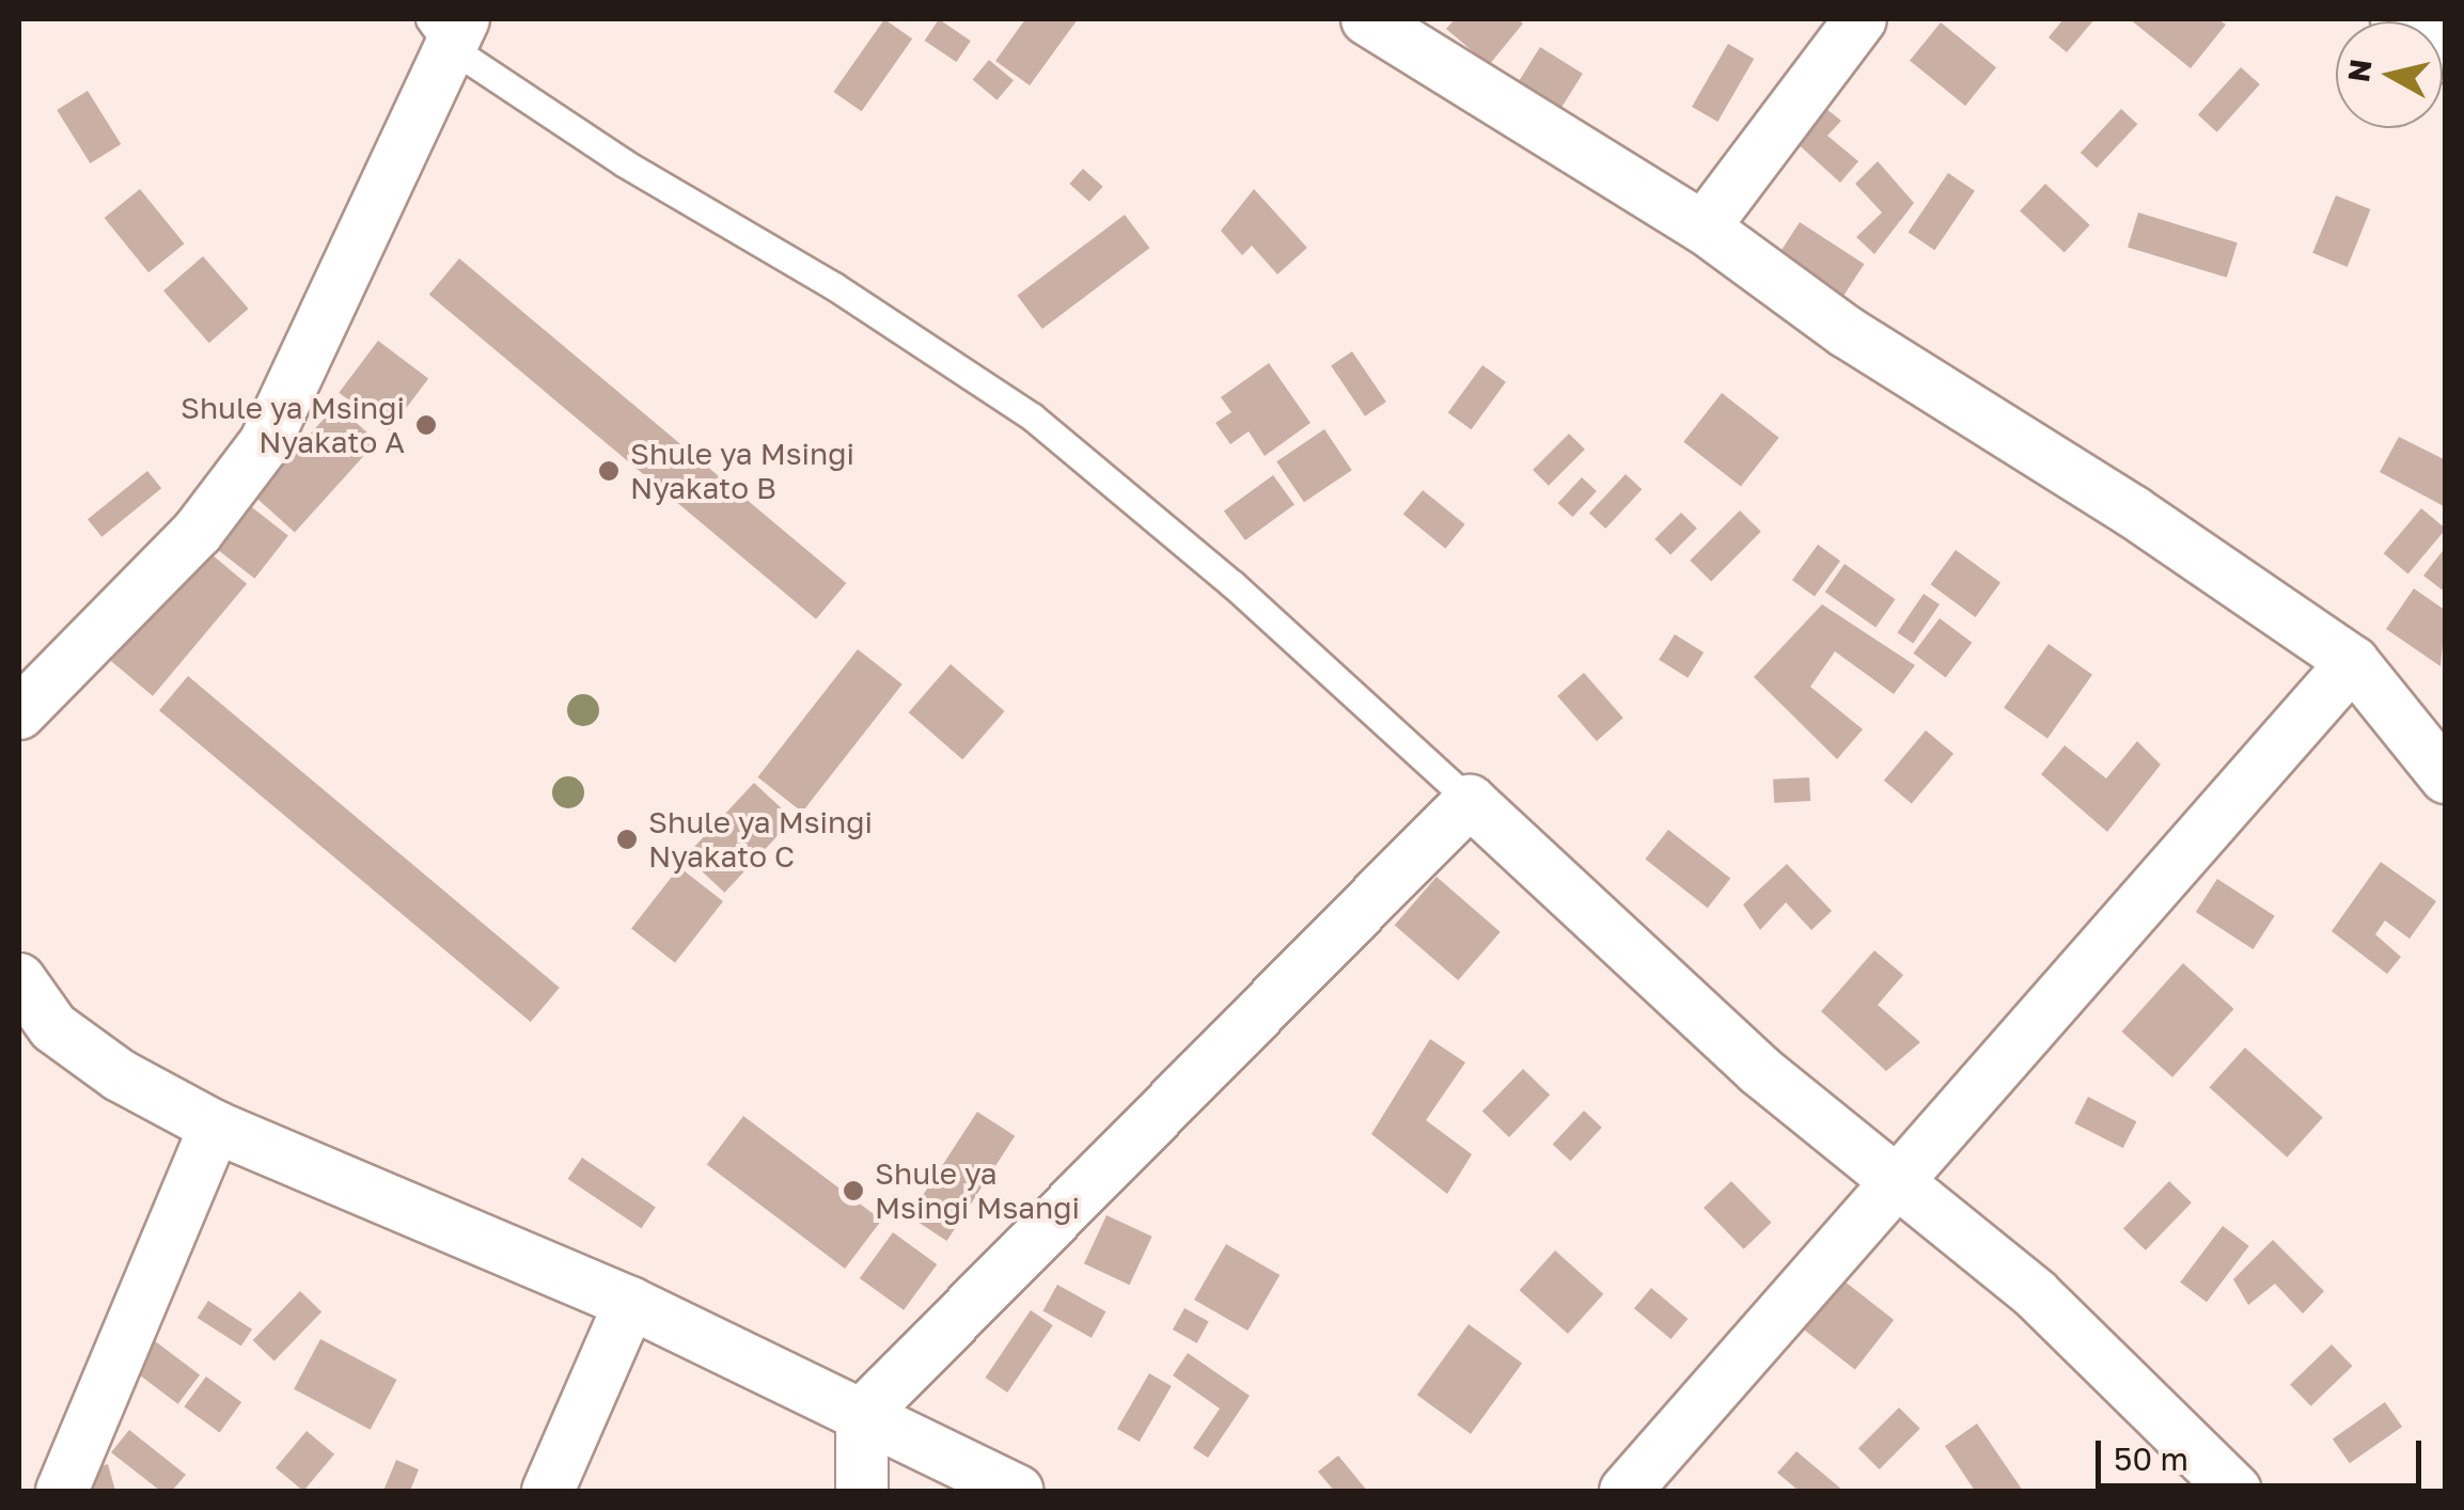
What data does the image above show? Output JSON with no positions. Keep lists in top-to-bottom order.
{
  "places": [
    "Shule ya Msingi Nyakato A",
    "Shule ya Msingi Nyakato B",
    "Shule ya Msingi Nyakato C",
    "Shule ya Msingi Msangi"
  ],
  "scale_bar": "50 m",
  "north": "left"
}
